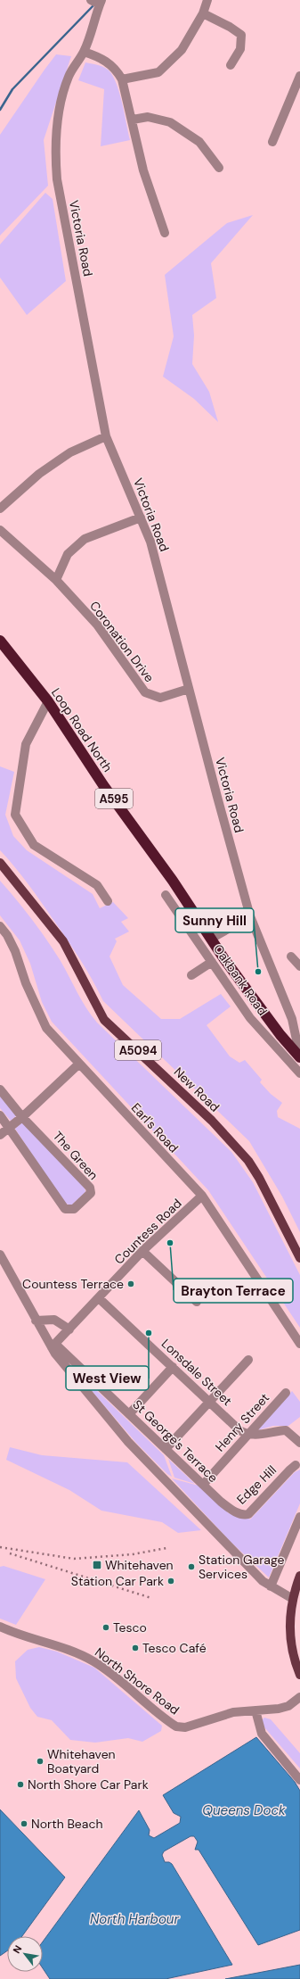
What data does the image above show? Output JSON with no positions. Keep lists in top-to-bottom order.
{
  "streets": {
    "highway": ["Loop Road North", "A595"],
    "main road": ["A5094", "New Road"],
    "street": [
      "Victoria Road",
      "Coronation Drive",
      "Oakbank Road",
      "Earl's Road",
      "The Green",
      "Countess Road",
      "Lonsdale Street",
      "Henry Street",
      "St George's Terrace",
      "Edge Hill",
      "North Shore Road"
    ]
  },
  "crossings": [
    ["Victoria Road", "Coronation Drive"],
    ["Victoria Road", "Loop Road North"],
    ["Earl's Road", "Countess Road"],
    ["Countess Road", "Lonsdale Street"],
    ["Countess Road", "St George's Terrace"],
    ["Lonsdale Street", "Henry Street"],
    ["Henry Street", "St George's Terrace"],
    ["St George's Terrace", "Edge Hill"]
  ],
  "water": ["Queens Dock", "North Harbour"],
  "places": {
    "other": [
      "Sunny Hill",
      "Brayton Terrace",
      "Countess Terrace",
      "West View",
      "Station Garage Services",
      "Station Car Park",
      "Tesco",
      "Tesco Café",
      "Whitehaven Boatyard",
      "North Shore Car Park",
      "North Beach"
    ],
    "transit": ["Whitehaven"]
  },
  "north": "top left"
}
